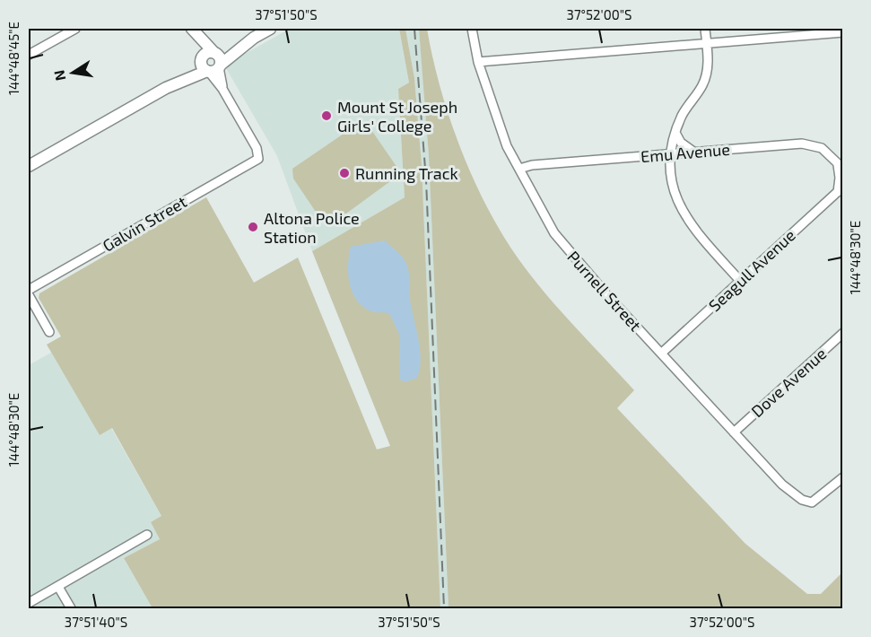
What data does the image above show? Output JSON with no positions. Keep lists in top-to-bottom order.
{
  "streets": {
    "street": [
      "Emu Avenue",
      "Galvin Street",
      "Seagull Avenue",
      "Purnell Street",
      "Dove Avenue"
    ]
  },
  "crossings": [
    ["Emu Avenue", "Purnell Street"],
    ["Seagull Avenue", "Purnell Street"],
    ["Purnell Street", "Dove Avenue"]
  ],
  "places": ["Mount St Joseph Girls' College", "Running Track", "Altona Police Station"],
  "north": "left",
  "coordinates": [
    "37°51'50\"S",
    "37°52'00\"S",
    "144°48'45\"E",
    "144°48'30\"E",
    "37°51'40\"S"
  ]
}
